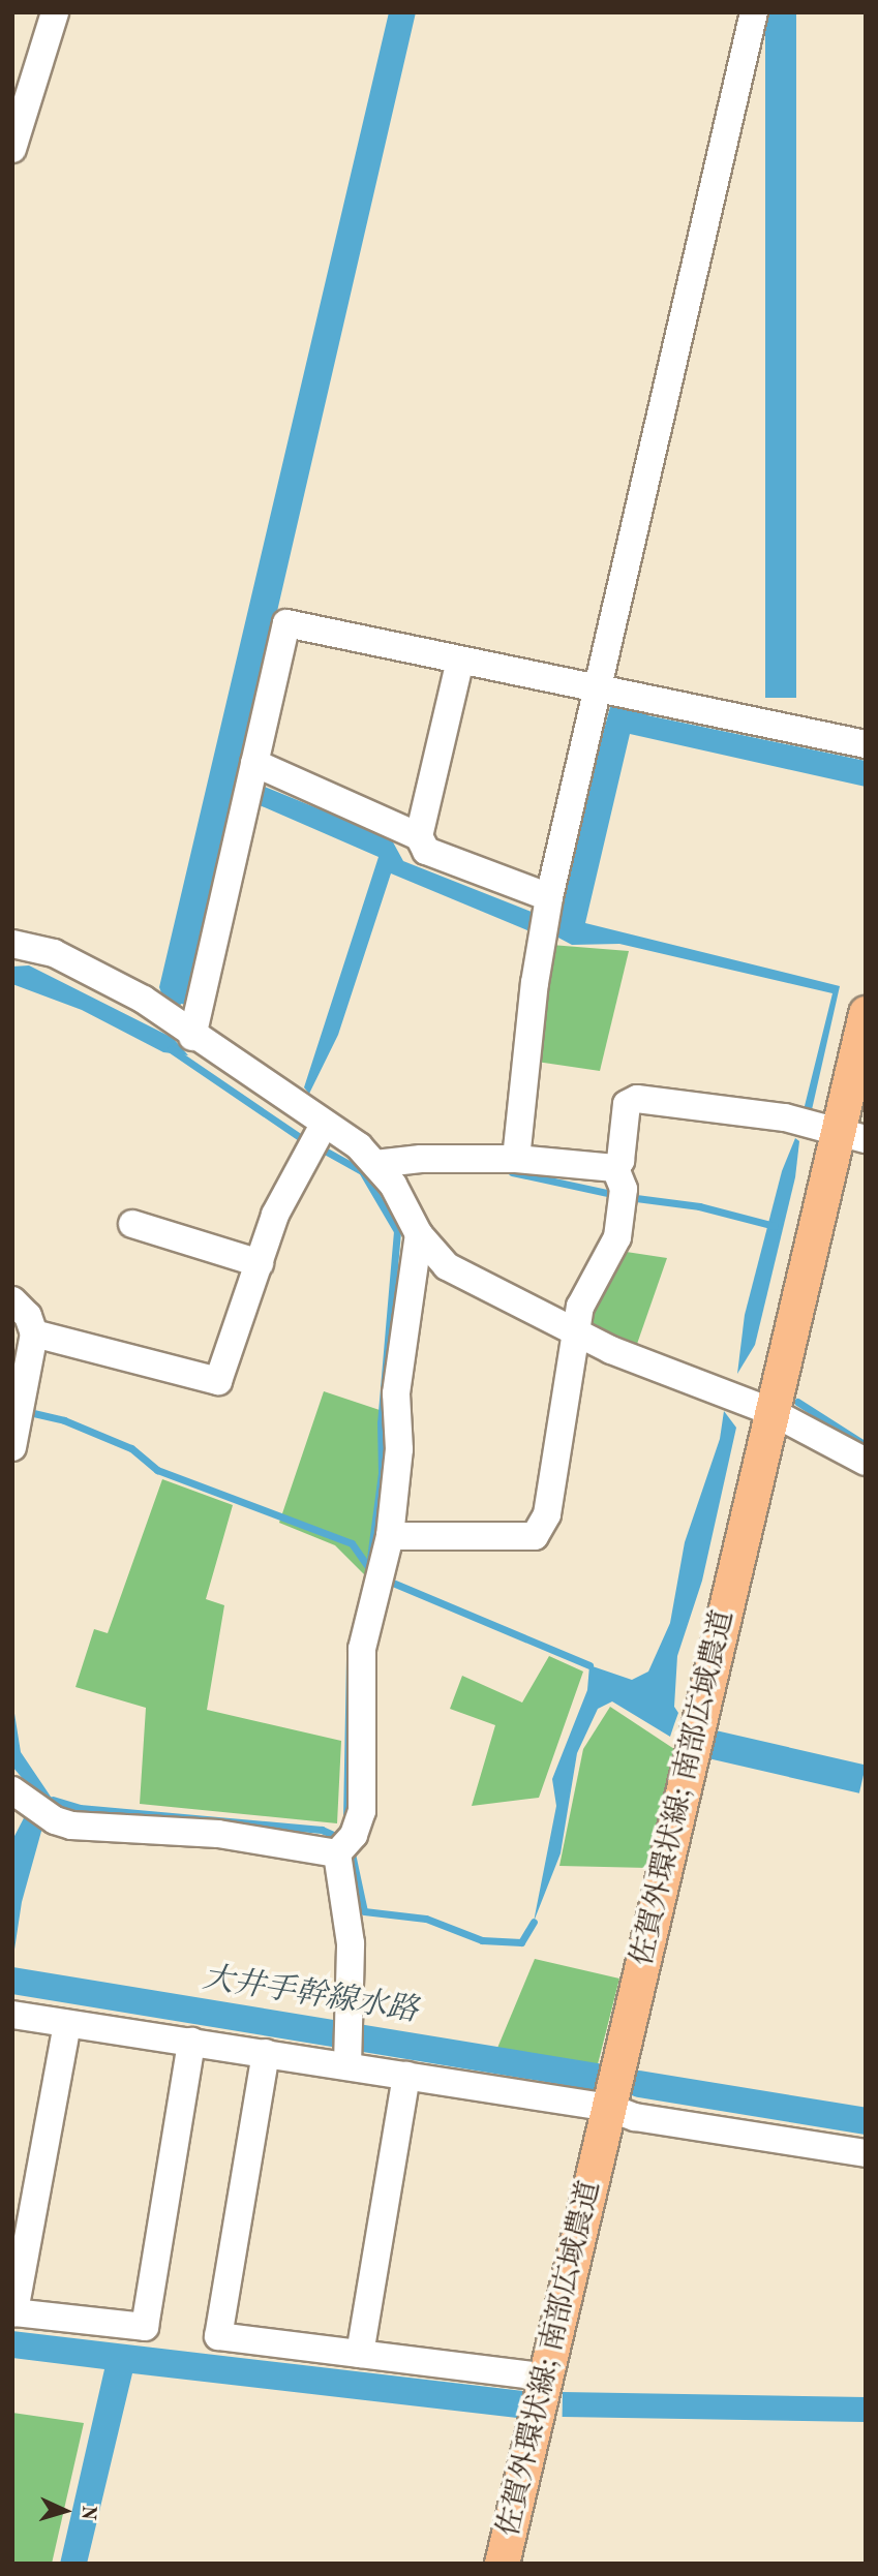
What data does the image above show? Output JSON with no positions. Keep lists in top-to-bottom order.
{
  "streets": {
    "main road": ["佐賀外環状線; 南部広域農道"]
  },
  "water": ["大井手幹線水路"],
  "north": "right"
}
